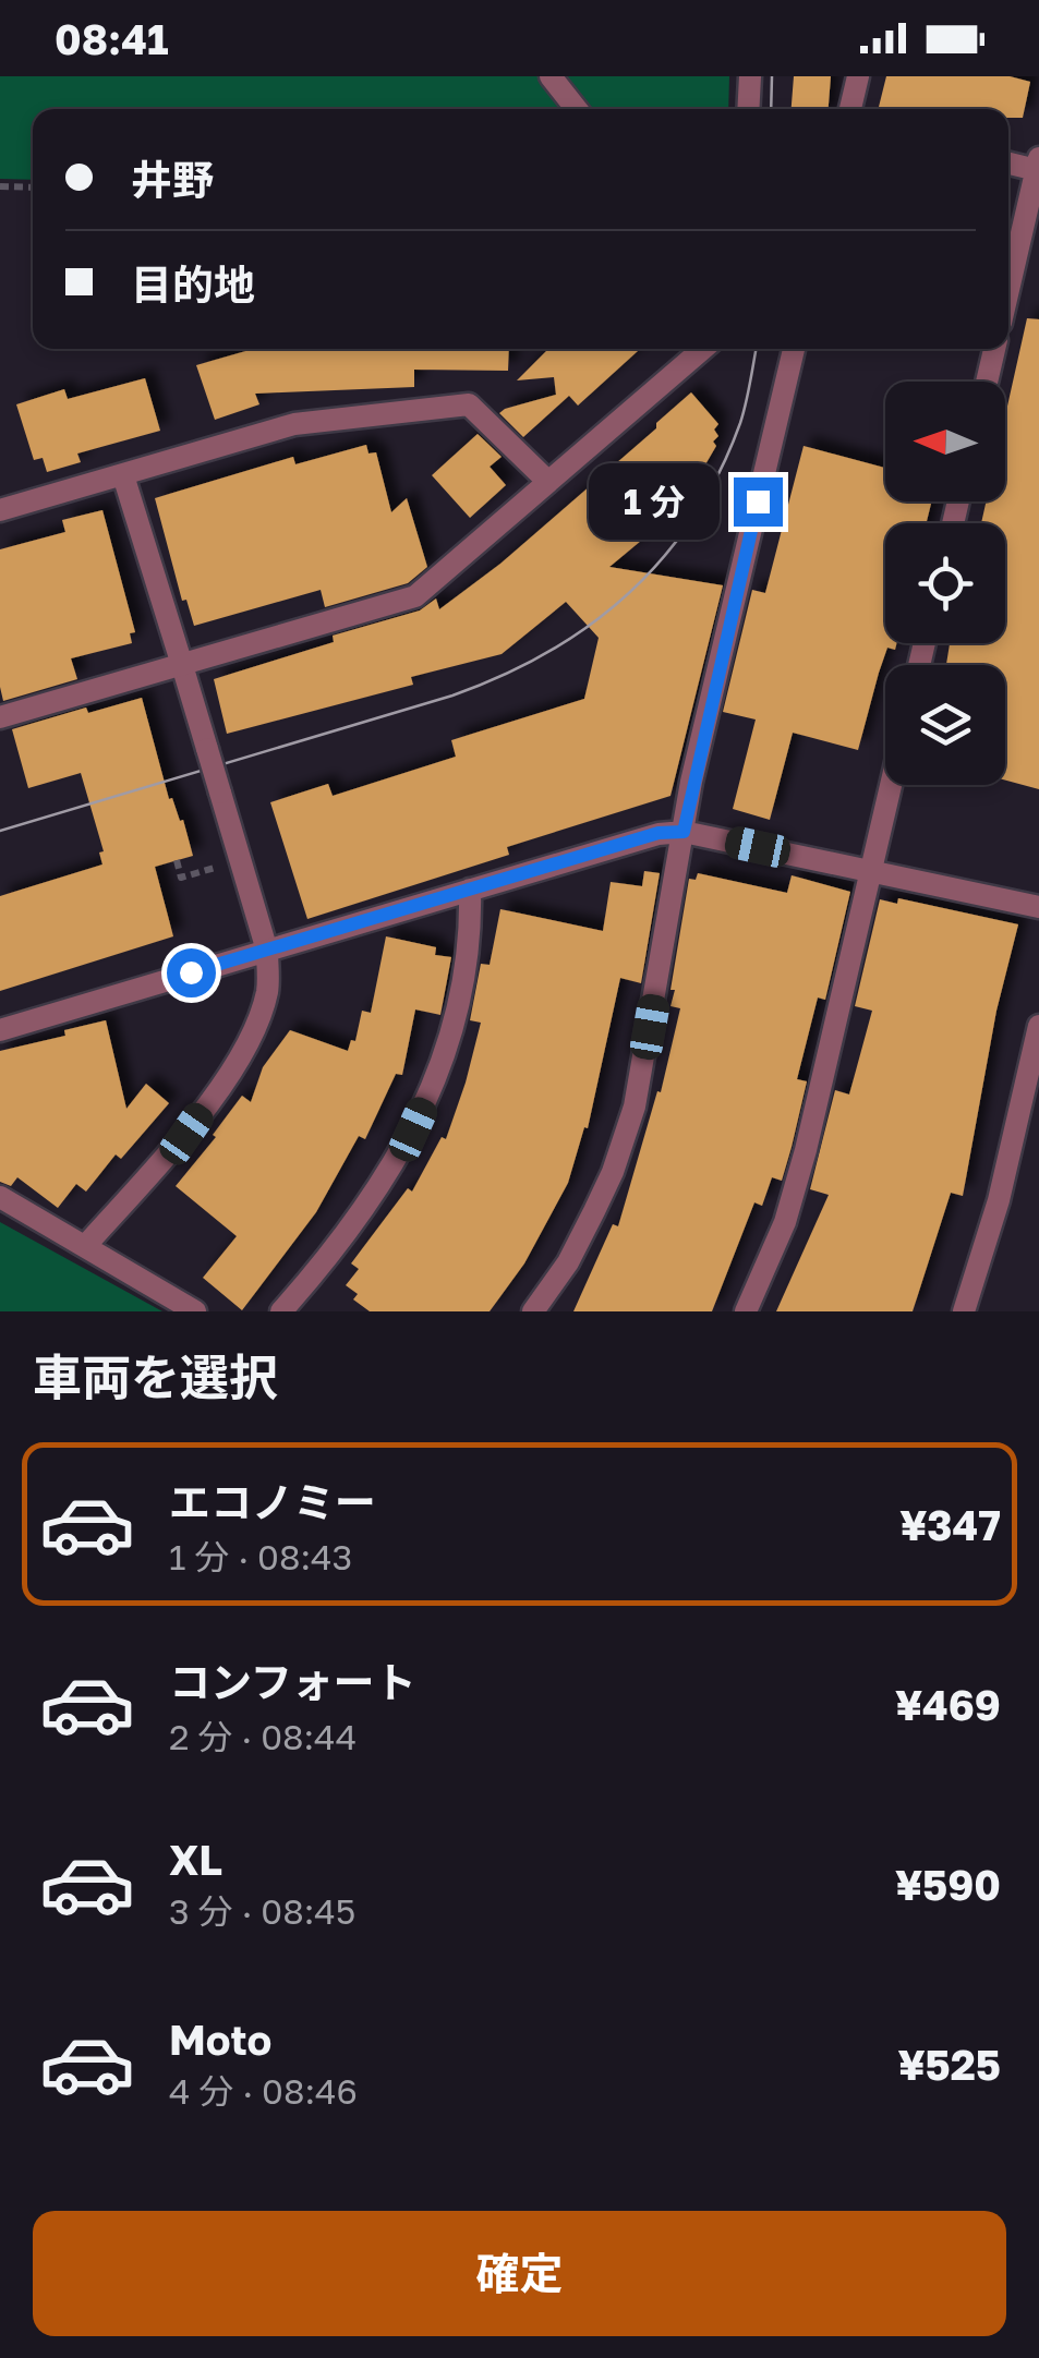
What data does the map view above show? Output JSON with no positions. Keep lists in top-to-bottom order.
{
  "north": "left",
  "page": {
    "status": "08:41",
    "banner": ["井野", "目的地"],
    "bubble": "1 分",
    "heading": "車両を選択",
    "list": [
      {
        "name": "エコノミー",
        "note": "1 分 · 08:43",
        "value": "¥347"
      },
      {
        "name": "コンフォート",
        "note": "2 分 · 08:44",
        "value": "¥469"
      },
      {
        "name": "XL",
        "note": "3 分 · 08:45",
        "value": "¥590"
      },
      {
        "name": "Moto",
        "note": "4 分 · 08:46",
        "value": "¥525"
      }
    ],
    "buttons": "確定"
  }
}
